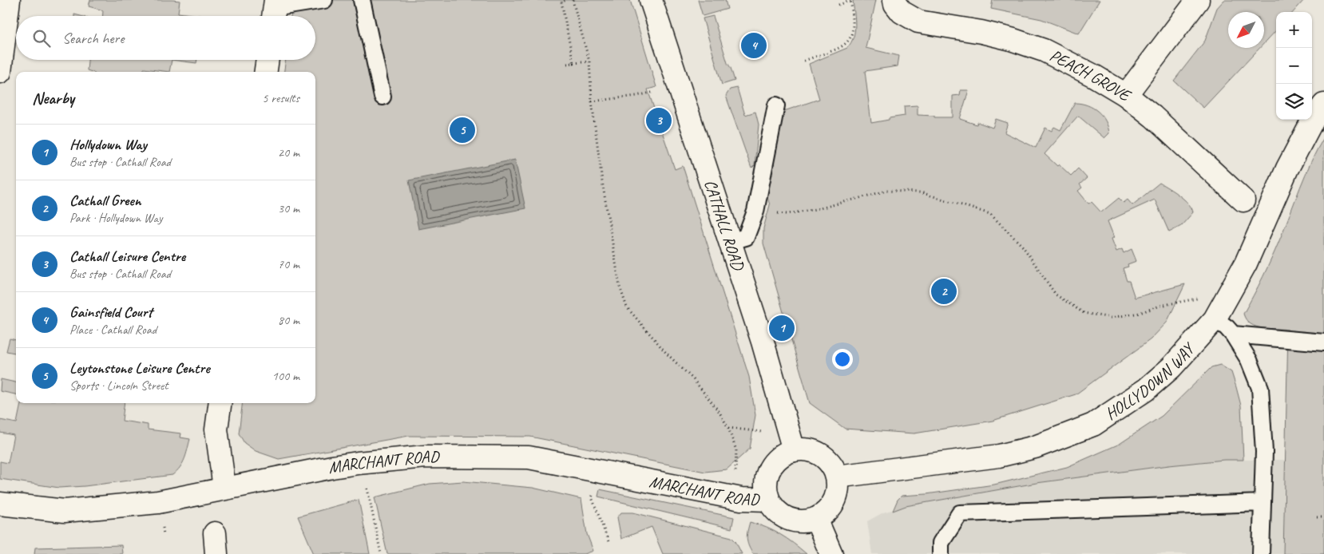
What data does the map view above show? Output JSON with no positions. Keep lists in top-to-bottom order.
{
  "streets": {
    "street": [
      "PEACH GROVE",
      "CATHALL ROAD",
      "HOLLYDOWN WAY",
      "MARCHANT ROAD"
    ]
  },
  "crossings": [
    ["CATHALL ROAD", "HOLLYDOWN WAY"],
    ["CATHALL ROAD", "MARCHANT ROAD"],
    ["HOLLYDOWN WAY", "MARCHANT ROAD"]
  ],
  "north": "bottom left",
  "page": {
    "map_buttons": ["+", "−"],
    "search": "Search here",
    "pins": [
      "4",
      "3",
      "5",
      "2",
      "1"
    ],
    "heading": ["Nearby", "5 results"],
    "list": [
      {
        "mark": "1",
        "name": "Hollydown Way",
        "note": "Bus stop · Cathall Road",
        "value": "20 m"
      },
      {
        "mark": "2",
        "name": "Cathall Green",
        "note": "Park · Hollydown Way",
        "value": "30 m"
      },
      {
        "mark": "3",
        "name": "Cathall Leisure Centre",
        "note": "Bus stop · Cathall Road",
        "value": "70 m"
      },
      {
        "mark": "4",
        "name": "Gainsfield Court",
        "note": "Place · Cathall Road",
        "value": "80 m"
      },
      {
        "mark": "5",
        "name": "Leytonstone Leisure Centre",
        "note": "Sports · Lincoln Street",
        "value": "100 m"
      }
    ]
  }
}
